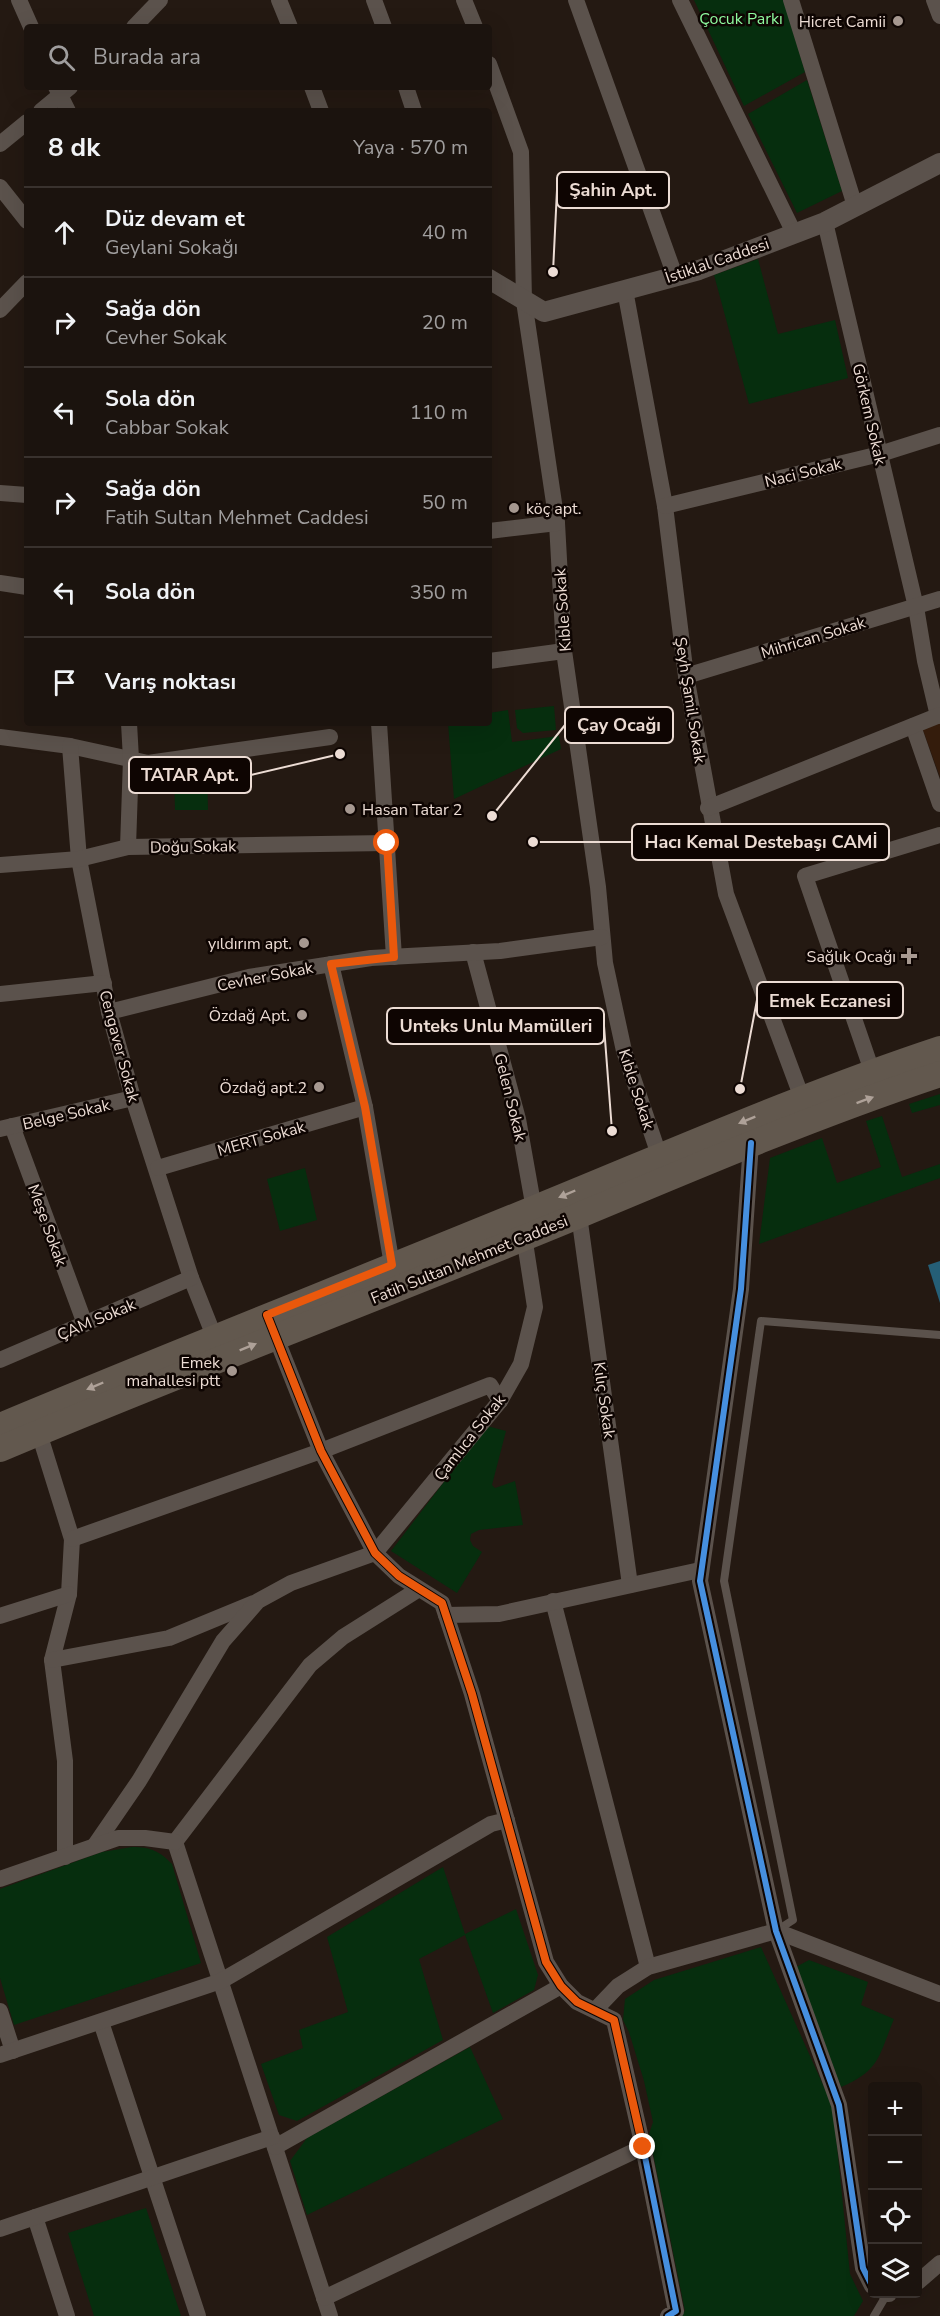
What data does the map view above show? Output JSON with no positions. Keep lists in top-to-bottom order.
{
  "streets": {
    "main road": ["Fatih Sultan Mehmet Caddesi"],
    "street": [
      "İstiklal Caddesi",
      "Görkem Sokak",
      "Naci Sokak",
      "Kıble Sokak",
      "Mihrican Sokak",
      "Şeyh Şamil Sokak",
      "Doğu Sokak",
      "Cevher Sokak",
      "Cengaver Sokak",
      "Gelen Sokak",
      "Belge Sokak",
      "MERT Sokak",
      "Meşe Sokak",
      "ÇAM Sokak",
      "Kılıç Sokak",
      "Çamlıca Sokak"
    ]
  },
  "crossings": [
    ["İstiklal Caddesi", "Görkem Sokak"],
    ["İstiklal Caddesi", "Kıble Sokak"],
    ["İstiklal Caddesi", "Şeyh Şamil Sokak"],
    ["Görkem Sokak", "Naci Sokak"],
    ["Görkem Sokak", "Mihrican Sokak"],
    ["Naci Sokak", "Şeyh Şamil Sokak"],
    ["Kıble Sokak", "Cevher Sokak"],
    ["Kıble Sokak", "Fatih Sultan Mehmet Caddesi"],
    ["Mihrican Sokak", "Şeyh Şamil Sokak"],
    ["Şeyh Şamil Sokak", "Fatih Sultan Mehmet Caddesi"],
    ["Doğu Sokak", "Cengaver Sokak"],
    ["Cevher Sokak", "Cengaver Sokak"],
    ["Cevher Sokak", "Gelen Sokak"],
    ["Cengaver Sokak", "Belge Sokak"],
    ["Cengaver Sokak", "MERT Sokak"],
    ["Cengaver Sokak", "Fatih Sultan Mehmet Caddesi"],
    ["Cengaver Sokak", "ÇAM Sokak"],
    ["Gelen Sokak", "Fatih Sultan Mehmet Caddesi"],
    ["Belge Sokak", "Meşe Sokak"],
    ["Meşe Sokak", "ÇAM Sokak"],
    ["Fatih Sultan Mehmet Caddesi", "Kılıç Sokak"],
    ["Fatih Sultan Mehmet Caddesi", "Çamlıca Sokak"]
  ],
  "parks": ["Çocuk Parkı"],
  "places": {
    "other": [
      "Hicret Camii",
      "Şahin Apt.",
      "köç apt.",
      "TATAR Apt.",
      "Hasan Tatar 2",
      "Çay Ocağı",
      "Hacı Kemal Destebaşı CAMİ",
      "yıldırım apt.",
      "Özdağ Apt.",
      "Özdağ apt.2",
      "Emek Eczanesi",
      "Unteks Unlu Mamülleri",
      "Emek mahallesi ptt"
    ],
    "health": ["Sağlık Ocağı"]
  },
  "page": {
    "search": "Burada ara",
    "heading": ["8 dk", "Yaya · 570 m"],
    "list": [
      ["Düz devam et", "Geylani Sokağı", "40 m"],
      ["Sağa dön", "Cevher Sokak", "20 m"],
      ["Sola dön", "Cabbar Sokak", "110 m"],
      ["Sağa dön", "Fatih Sultan Mehmet Caddesi", "50 m"],
      ["Sola dön", "350 m"],
      "Varış noktası"
    ],
    "map_buttons": ["+", "−"]
  }
}
